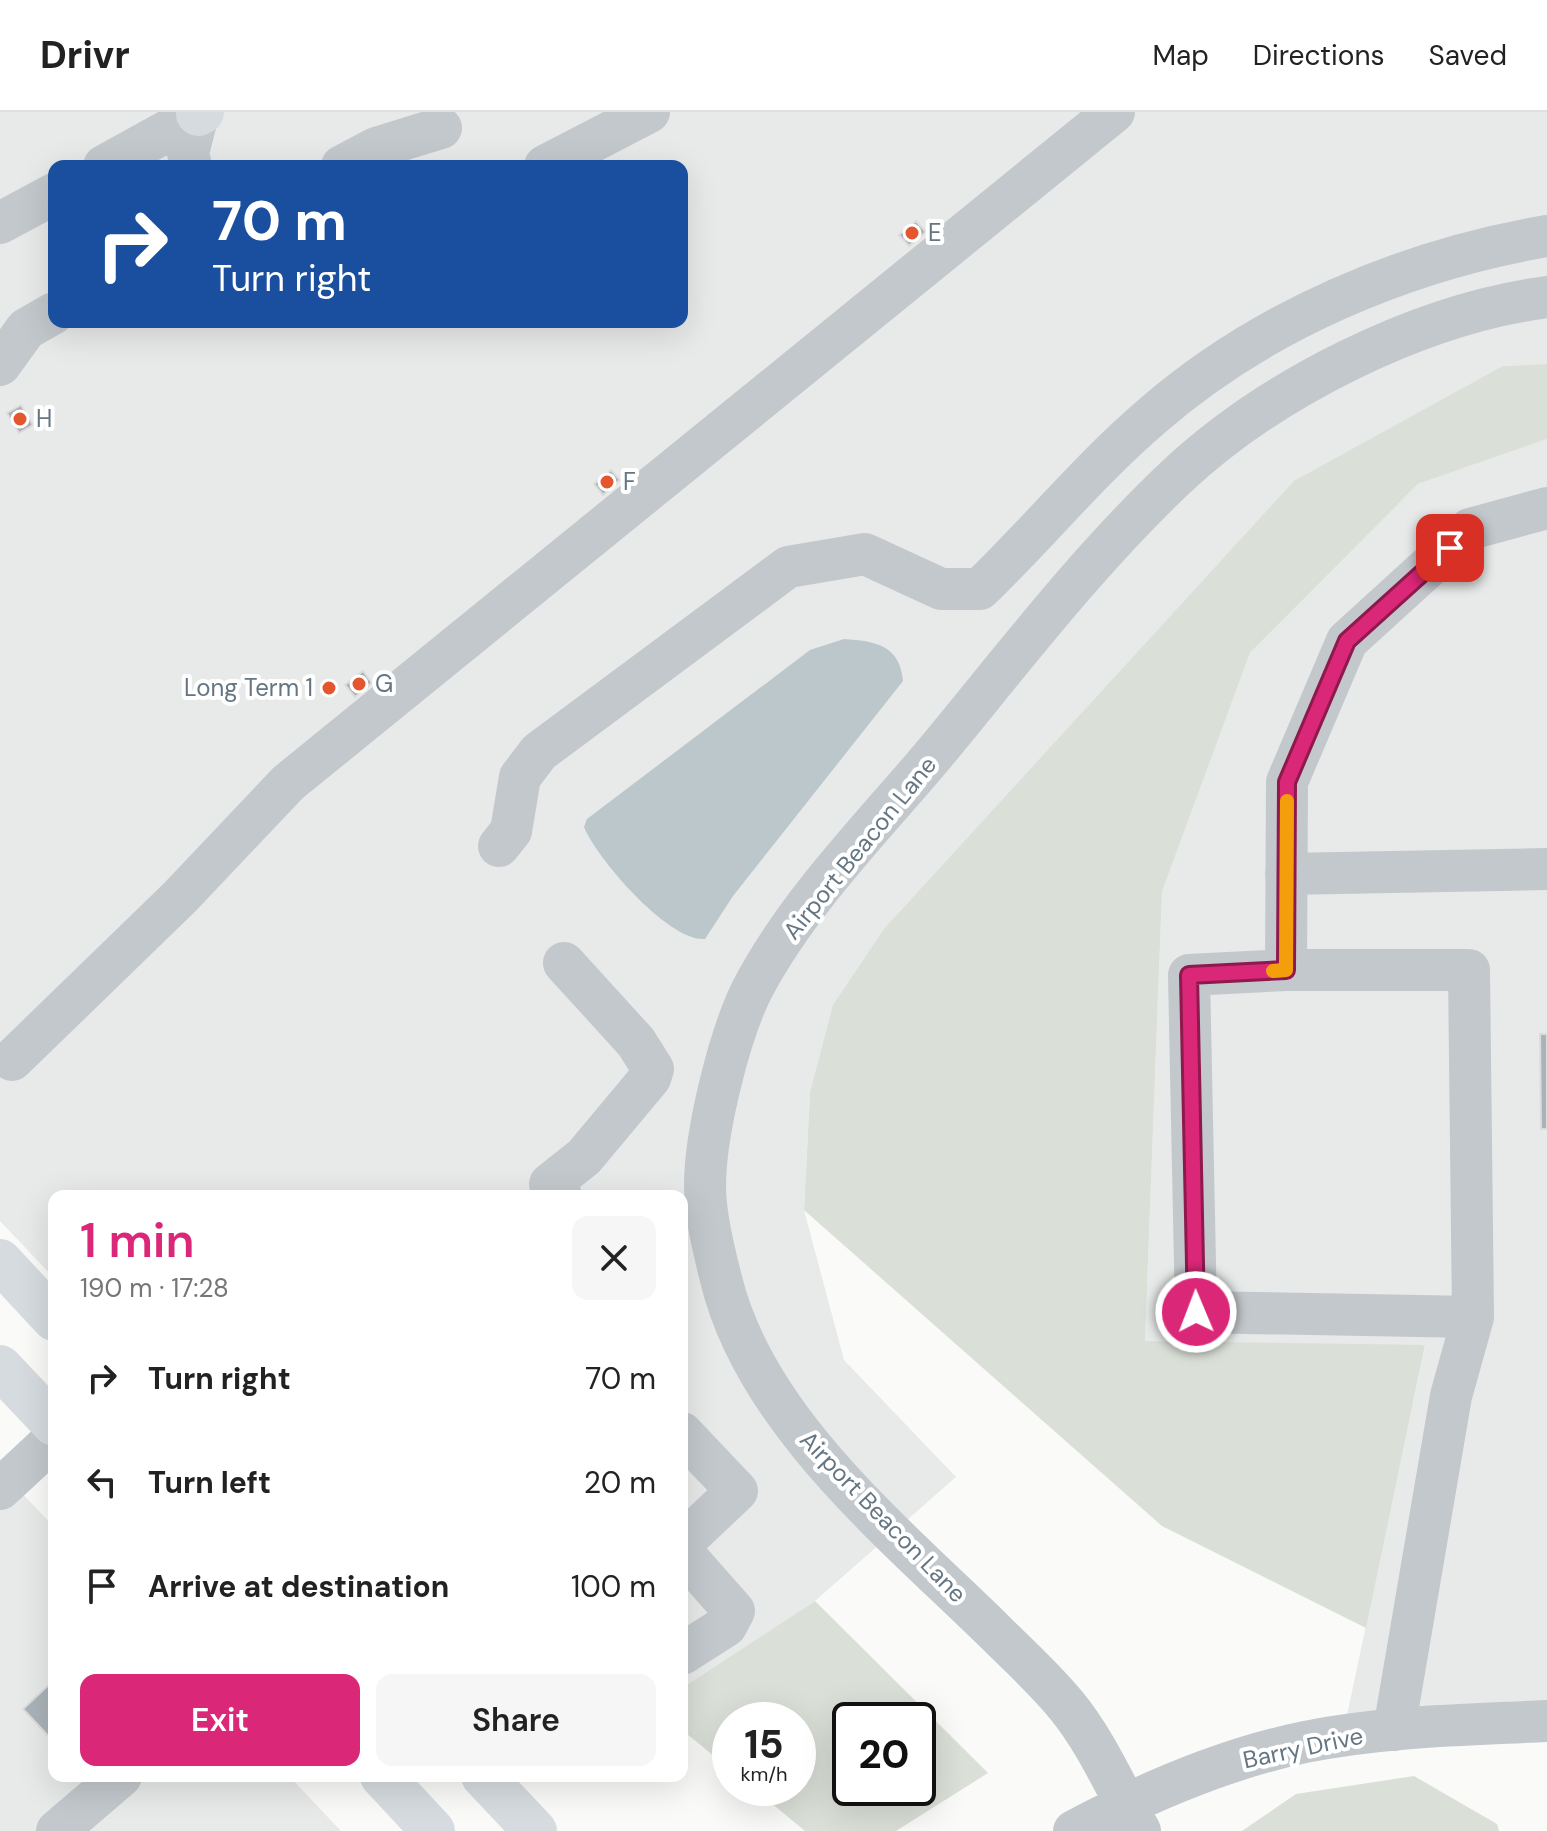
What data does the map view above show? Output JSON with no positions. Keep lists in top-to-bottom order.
{
  "streets": {
    "street": ["Airport Beacon Lane", "Barry Drive"]
  },
  "crossings": [
    ["Airport Beacon Lane", "Barry Drive"]
  ],
  "places": [
    "E",
    "H",
    "F",
    "G",
    "Long Term 1"
  ],
  "page": {
    "header": "Drivr",
    "nav": ["Map", "Directions", "Saved"],
    "turn": ["70 m", "Turn right"],
    "heading": ["1 min", "190 m · 17:28"],
    "list": [
      {
        "name": "Turn right",
        "value": "70 m"
      },
      {
        "name": "Turn left",
        "value": "20 m"
      },
      {
        "name": "Arrive at destination",
        "value": "100 m"
      }
    ],
    "buttons": ["Exit", "Share"],
    "speed": "15 km/h",
    "limit": "20"
  }
}
